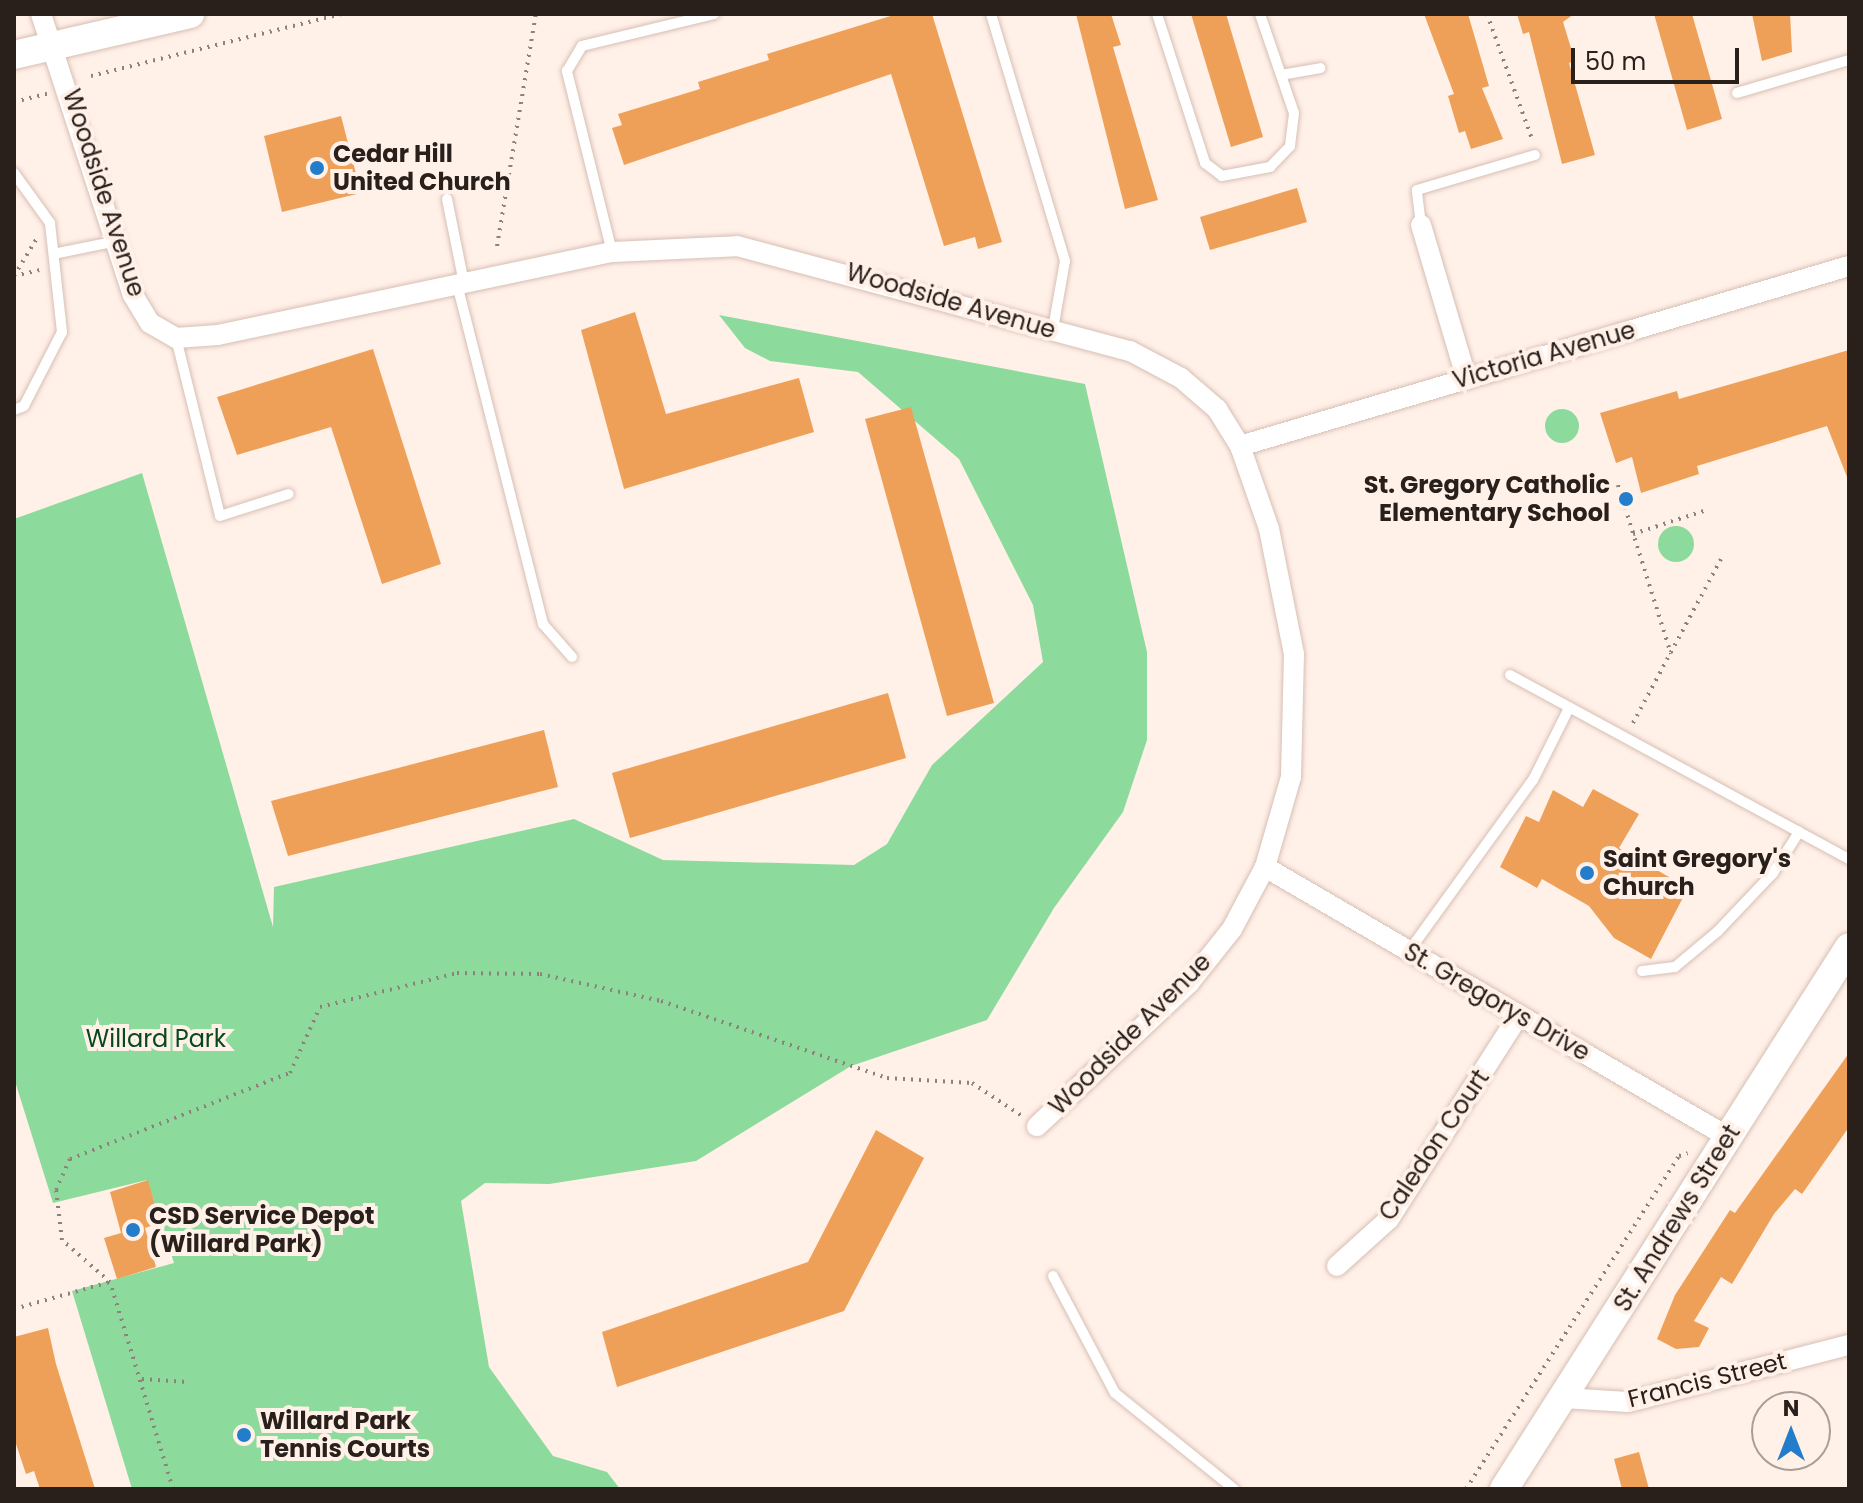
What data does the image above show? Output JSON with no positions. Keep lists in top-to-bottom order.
{
  "streets": {
    "main road": ["St. Andrews Street"],
    "street": [
      "Woodside Avenue",
      "Victoria Avenue",
      "St. Gregorys Drive",
      "Caledon Court",
      "Francis Street"
    ]
  },
  "crossings": [
    ["Woodside Avenue", "Victoria Avenue"],
    ["Woodside Avenue", "St. Gregorys Drive"],
    ["St. Gregorys Drive", "Caledon Court"],
    ["St. Gregorys Drive", "St. Andrews Street"],
    ["St. Andrews Street", "Francis Street"]
  ],
  "parks": ["Willard Park"],
  "places": [
    "Cedar Hill United Church",
    "St. Gregory Catholic Elementary School",
    "Saint Gregory's Church",
    "CSD Service Depot (Willard Park)",
    "Willard Park Tennis Courts"
  ],
  "scale_bar": "50 m",
  "north": "top"
}
